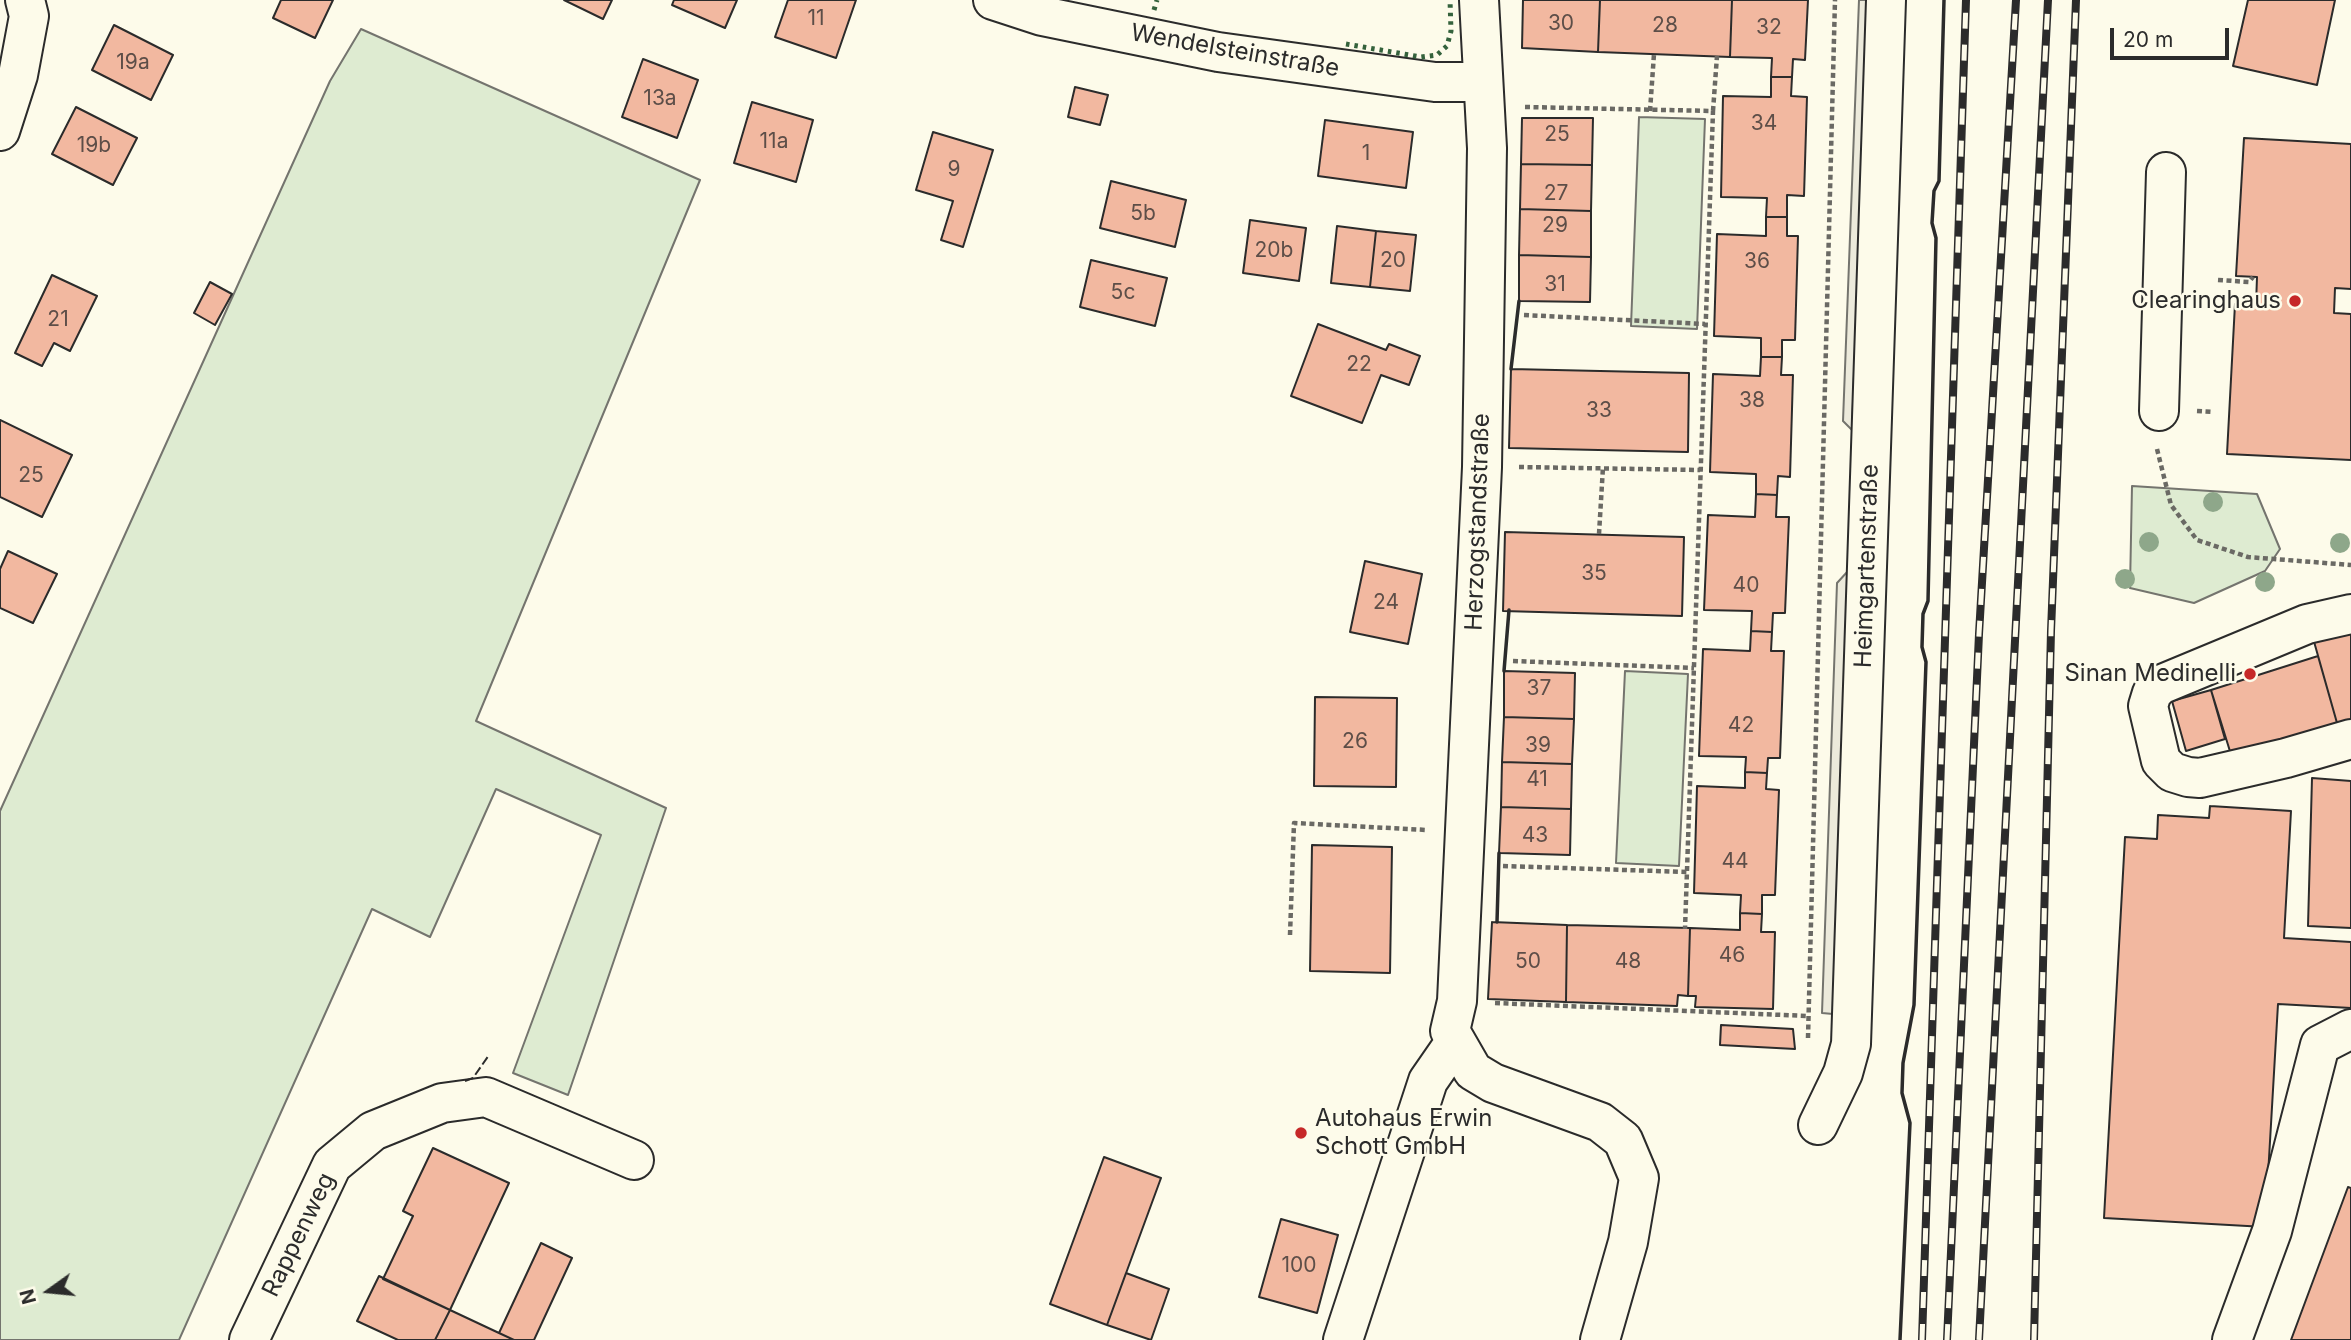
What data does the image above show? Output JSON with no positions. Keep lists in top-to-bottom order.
{
  "streets": {
    "street": [
      "Wendelsteinstraße",
      "Herzogstandstraße",
      "Heimgartenstraße",
      "Rappenweg"
    ]
  },
  "crossings": [
    ["Wendelsteinstraße", "Herzogstandstraße"]
  ],
  "places": ["Clearinghaus", "Sinan Medinelli", "Autohaus Erwin Schott GmbH"],
  "house_numbers": [
    "11",
    "30",
    "28",
    "32",
    "19a",
    "13a",
    "34",
    "25",
    "11a",
    "19b",
    "1",
    "9",
    "27",
    "5b",
    "29",
    "20b",
    "20",
    "36",
    "31",
    "5c",
    "21",
    "22",
    "38",
    "33",
    "25",
    "35",
    "40",
    "24",
    "37",
    "42",
    "26",
    "39",
    "41",
    "43",
    "44",
    "46",
    "50",
    "48",
    "100"
  ],
  "scale_bar": "20 m",
  "north": "left"
}
